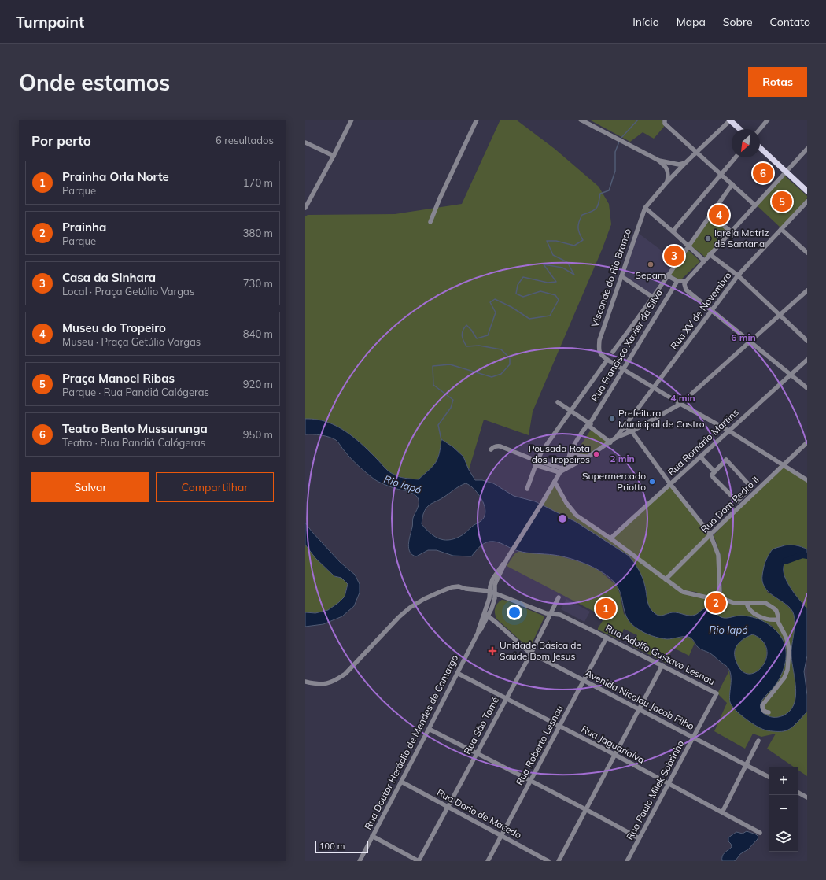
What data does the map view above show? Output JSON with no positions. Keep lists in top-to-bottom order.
{
  "streets": {
    "street": [
      "Visconde do Rio Branco",
      "Rua XV de Novembro",
      "Rua Francisco Xavier da Silva",
      "Rua Romário Martins",
      "Rua Dom Pedro II",
      "Rua Adolfo Gustavo Lesnau",
      "Avenida Nicolau Jacob Filho",
      "Rua São Tomé",
      "Rua Doutor Heráclio de Mendes de Camargo",
      "Rua Jaguariaíva",
      "Rua Roberto Lesnau",
      "Rua Paulo Milek Sobrinho",
      "Rua Dario de Macedo"
    ]
  },
  "crossings": [
    ["Rua XV de Novembro", "Rua Francisco Xavier da Silva"],
    ["Rua Francisco Xavier da Silva", "Rua Doutor Heráclio de Mendes de Camargo"],
    ["Rua Adolfo Gustavo Lesnau", "Rua São Tomé"],
    ["Rua Adolfo Gustavo Lesnau", "Rua Doutor Heráclio de Mendes de Camargo"],
    ["Rua Adolfo Gustavo Lesnau", "Rua Roberto Lesnau"],
    ["Rua Adolfo Gustavo Lesnau", "Rua Paulo Milek Sobrinho"],
    ["Avenida Nicolau Jacob Filho", "Rua São Tomé"],
    ["Avenida Nicolau Jacob Filho", "Rua Doutor Heráclio de Mendes de Camargo"],
    ["Avenida Nicolau Jacob Filho", "Rua Roberto Lesnau"],
    ["Avenida Nicolau Jacob Filho", "Rua Paulo Milek Sobrinho"],
    ["Rua São Tomé", "Rua Jaguariaíva"],
    ["Rua São Tomé", "Rua Dario de Macedo"],
    ["Rua Doutor Heráclio de Mendes de Camargo", "Rua Jaguariaíva"],
    ["Rua Doutor Heráclio de Mendes de Camargo", "Rua Dario de Macedo"],
    ["Rua Jaguariaíva", "Rua Roberto Lesnau"],
    ["Rua Jaguariaíva", "Rua Paulo Milek Sobrinho"],
    ["Rua Roberto Lesnau", "Rua Dario de Macedo"]
  ],
  "water": ["Rio Iapó"],
  "places": {
    "other": [
      "Igreja Matriz de Santana",
      "Sepam",
      "Prefeitura Municipal de Castro",
      "Pousada Rota dos Tropeiros",
      "Supermercado Priotto"
    ],
    "health": ["Unidade Básica de Saúde Bom Jesus"]
  },
  "scale_bar": "100 m",
  "north": "bottom left",
  "page": {
    "header": "Turnpoint",
    "nav": [
      "Início",
      "Mapa",
      "Sobre",
      "Contato"
    ],
    "buttons": [
      "Rotas",
      ["Salvar", "Compartilhar"]
    ],
    "title": "Onde estamos",
    "heading": ["Por perto", "6 resultados"],
    "list": [
      {
        "mark": "1",
        "name": "Prainha Orla Norte",
        "note": "Parque",
        "value": "170 m"
      },
      {
        "mark": "2",
        "name": "Prainha",
        "note": "Parque",
        "value": "380 m"
      },
      {
        "mark": "3",
        "name": "Casa da Sinhara",
        "note": "Local · Praça Getúlio Vargas",
        "value": "730 m"
      },
      {
        "mark": "4",
        "name": "Museu do Tropeiro",
        "note": "Museu · Praça Getúlio Vargas",
        "value": "840 m"
      },
      {
        "mark": "5",
        "name": "Praça Manoel Ribas",
        "note": "Parque · Rua Pandiá Calógeras",
        "value": "920 m"
      },
      {
        "mark": "6",
        "name": "Teatro Bento Mussurunga",
        "note": "Teatro · Rua Pandiá Calógeras",
        "value": "950 m"
      }
    ],
    "pins": [
      "6",
      "5",
      "4",
      "3",
      "2",
      "1"
    ],
    "map_buttons": ["+", "−"],
    "scale": "100 m"
  },
  "rings": ["6 min", "4 min", "2 min"]
}
